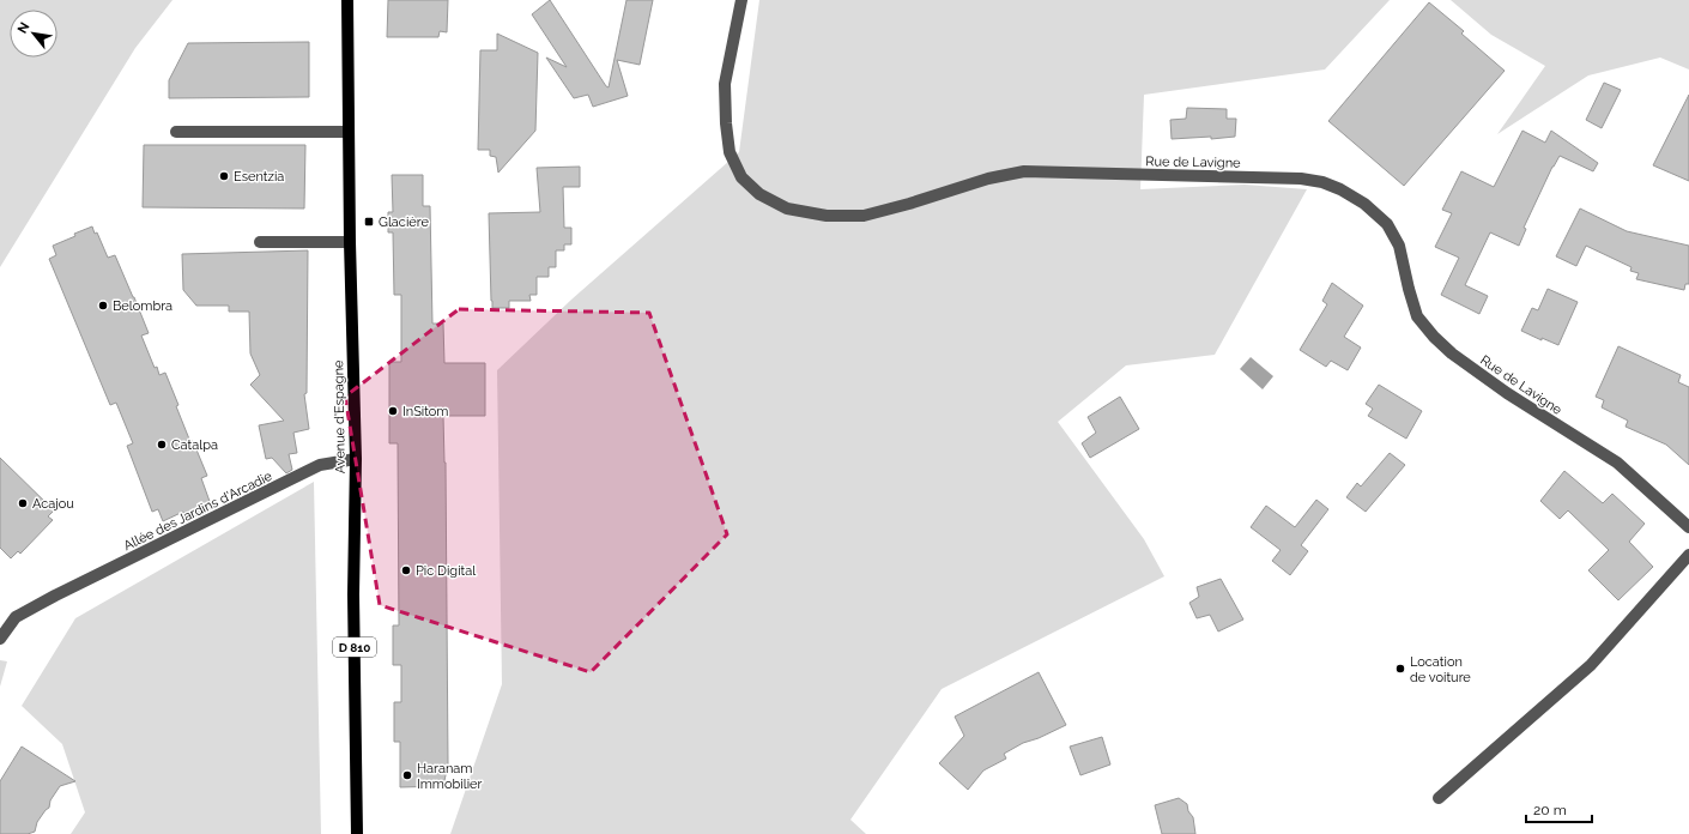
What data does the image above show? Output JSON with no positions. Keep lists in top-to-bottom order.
{
  "streets": {
    "main road": ["Avenue d'Espagne", "D 810"],
    "street": ["Rue de Lavigne", "Allée des Jardins d'Arcadie"]
  },
  "crossings": [
    ["Avenue d'Espagne", "Allée des Jardins d'Arcadie"]
  ],
  "places": {
    "other": [
      "Esentzia",
      "Belombra",
      "InSitom",
      "Catalpa",
      "Acajou",
      "Pic Digital",
      "Location de voiture",
      "Haranam Immobilier"
    ],
    "transit": ["Glacière"]
  },
  "scale_bar": "20 m",
  "north": "top left"
}
